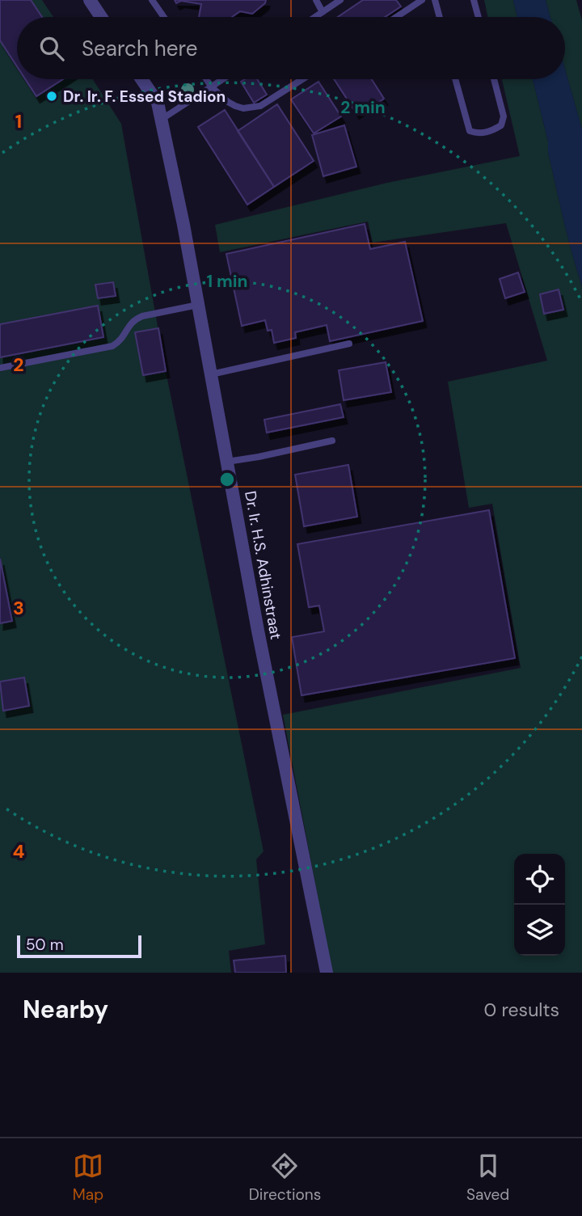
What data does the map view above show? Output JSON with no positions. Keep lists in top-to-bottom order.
{
  "streets": {
    "street": ["Dr. Ir. H.S. Adhinstraat"]
  },
  "places": ["Dr. Ir. F. Essed Stadion"],
  "scale_bar": "50 m",
  "page": {
    "search": "Search here",
    "scale": "50 m",
    "heading": ["Nearby", "0 results"],
    "nav": ["Map", "Directions", "Saved"]
  },
  "grid": {
    "rows": [
      "1",
      "2",
      "3",
      "4"
    ]
  },
  "rings": ["2 min", "1 min"]
}
